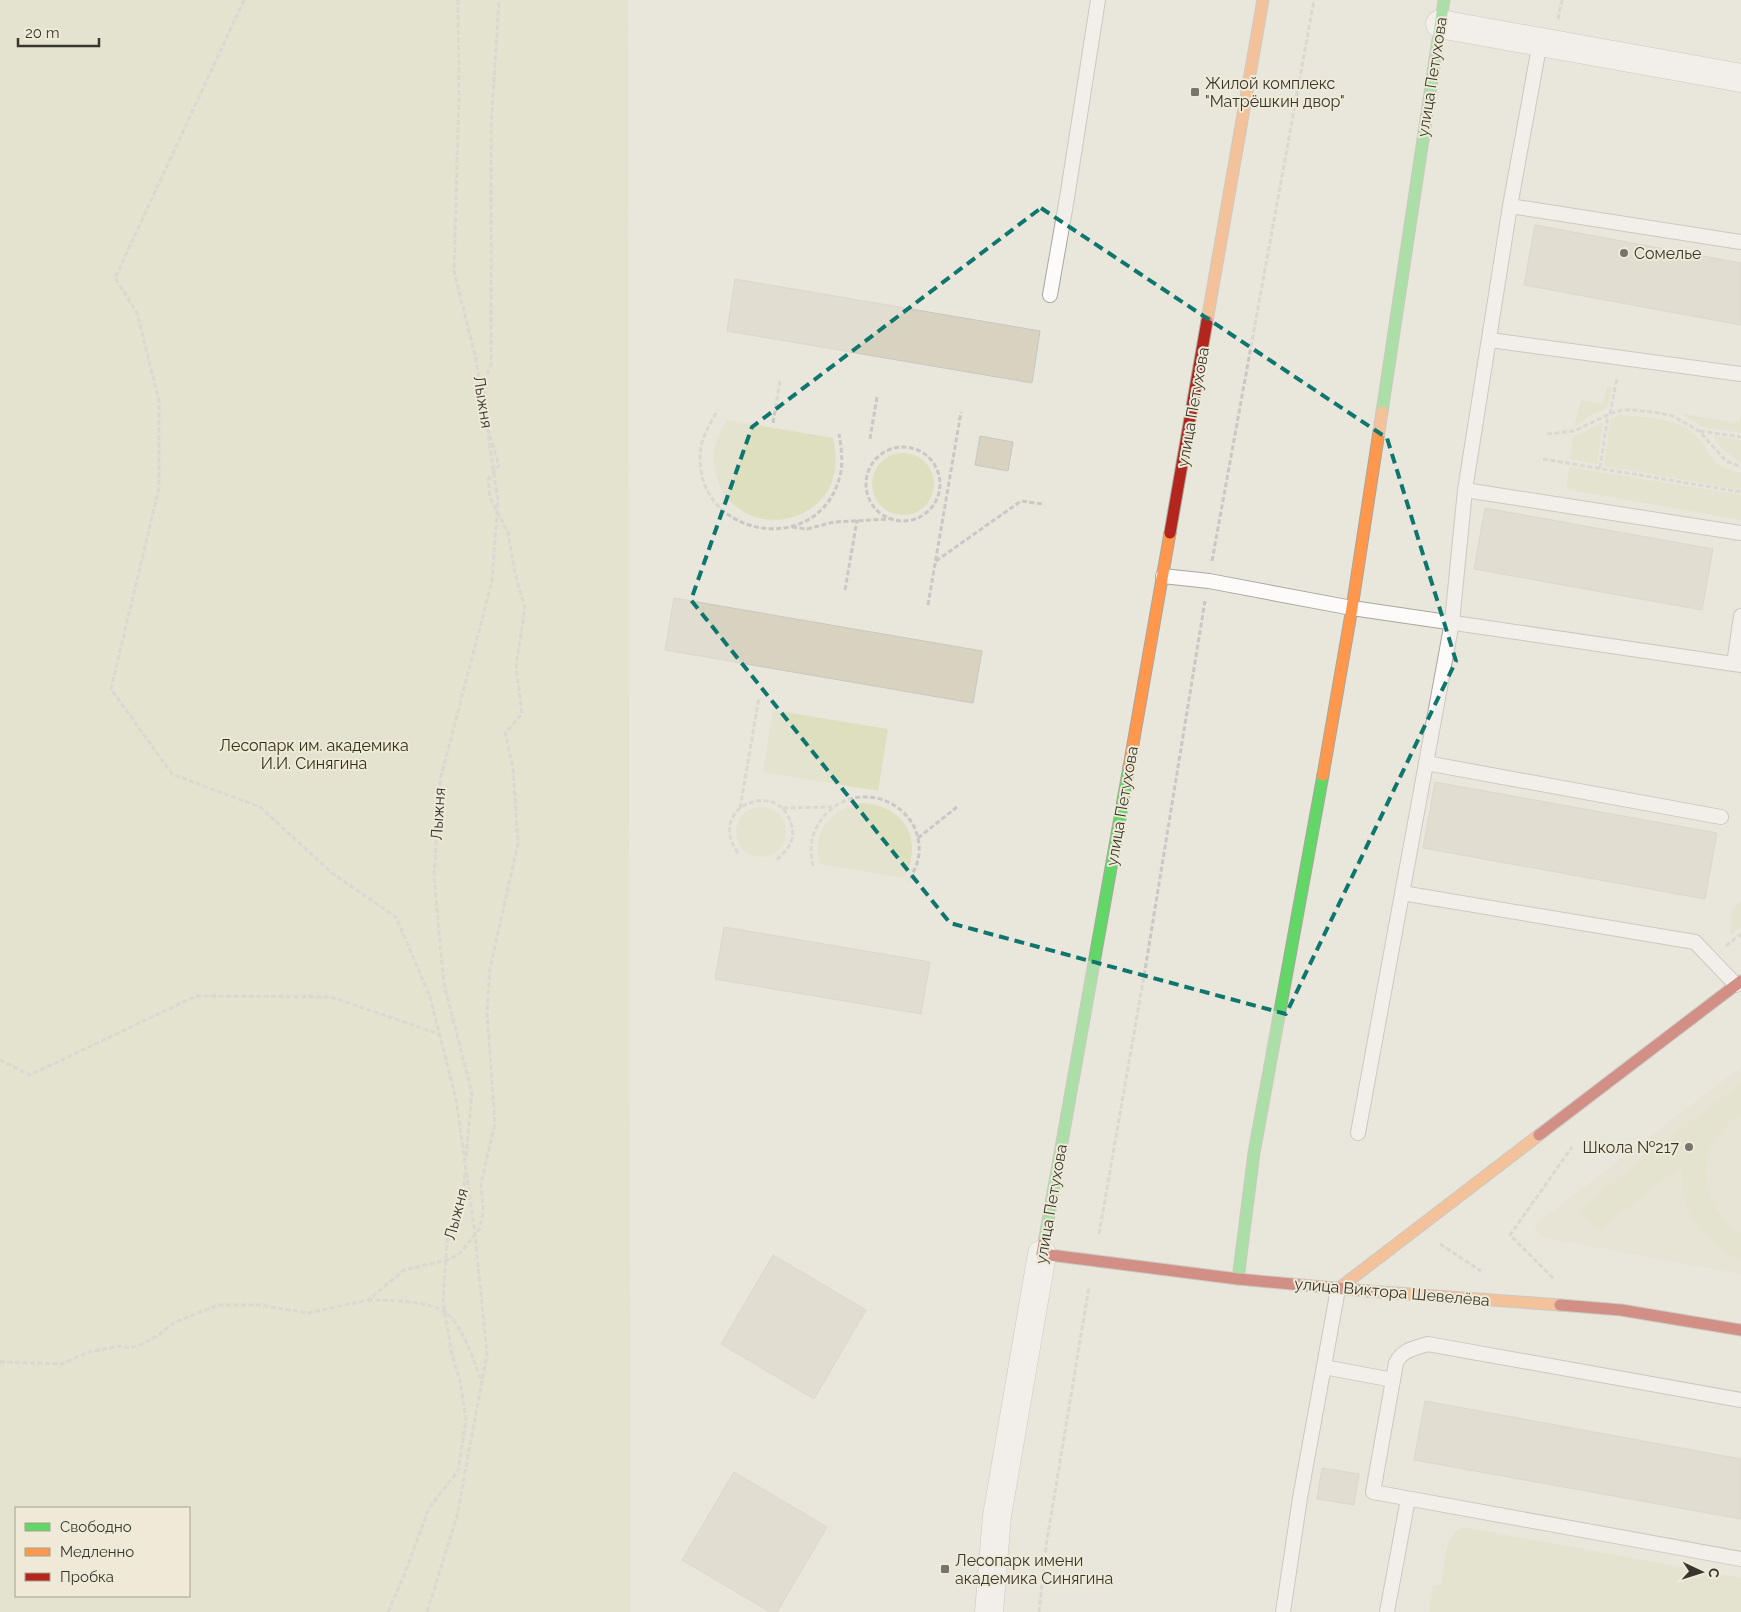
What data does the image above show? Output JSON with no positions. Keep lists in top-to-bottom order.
{
  "streets": {
    "street": ["улица Петухова", "улица Виктора Шевелёва"],
    "path": ["Лыжня"]
  },
  "crossings": [
    ["улица Петухова", "улица Виктора Шевелёва"]
  ],
  "parks": ["Лесопарк им. академика И.И. Синягина"],
  "places": {
    "transit": ["Жилой комплекс \"Матрёшкин двор\"", "Лесопарк имени академика Синягина"],
    "other": ["Сомелье", "Школа №217"]
  },
  "legend": ["Свободно", "Медленно", "Пробка"],
  "scale_bar": "20 m",
  "north": "right"
}
